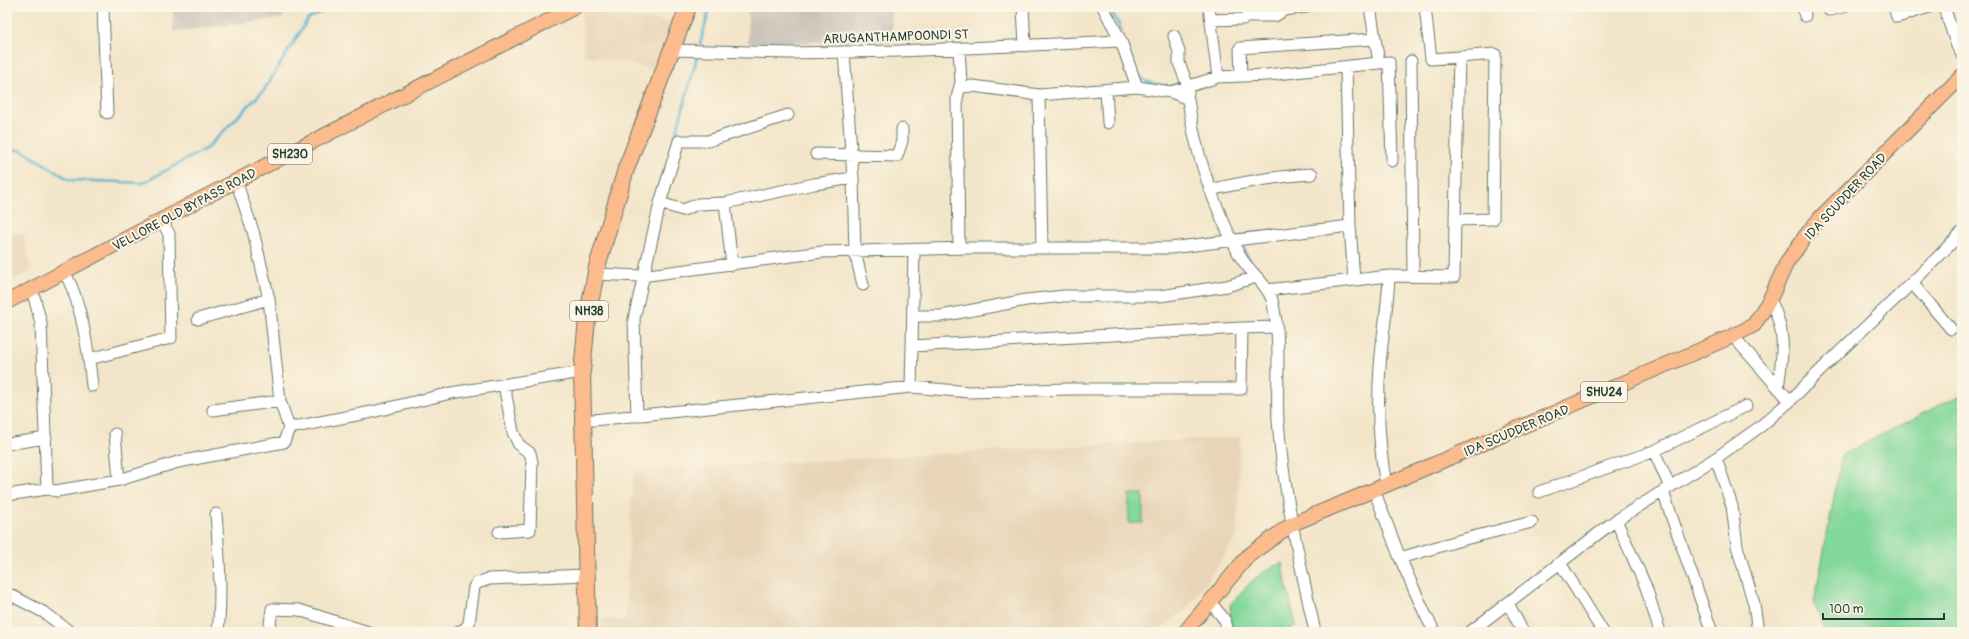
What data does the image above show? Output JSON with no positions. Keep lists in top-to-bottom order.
{
  "streets": {
    "highway": ["NH38"],
    "main road": [
      "SH230",
      "IDA SCUDDER ROAD",
      "VELLORE OLD BYPASS ROAD",
      "SHU24"
    ],
    "street": ["ARUGANTHAMPOONDI ST"]
  },
  "crossings": [
    ["ARUGANTHAMPOONDI ST", "NH38"]
  ],
  "scale_bar": "100 m"
}
